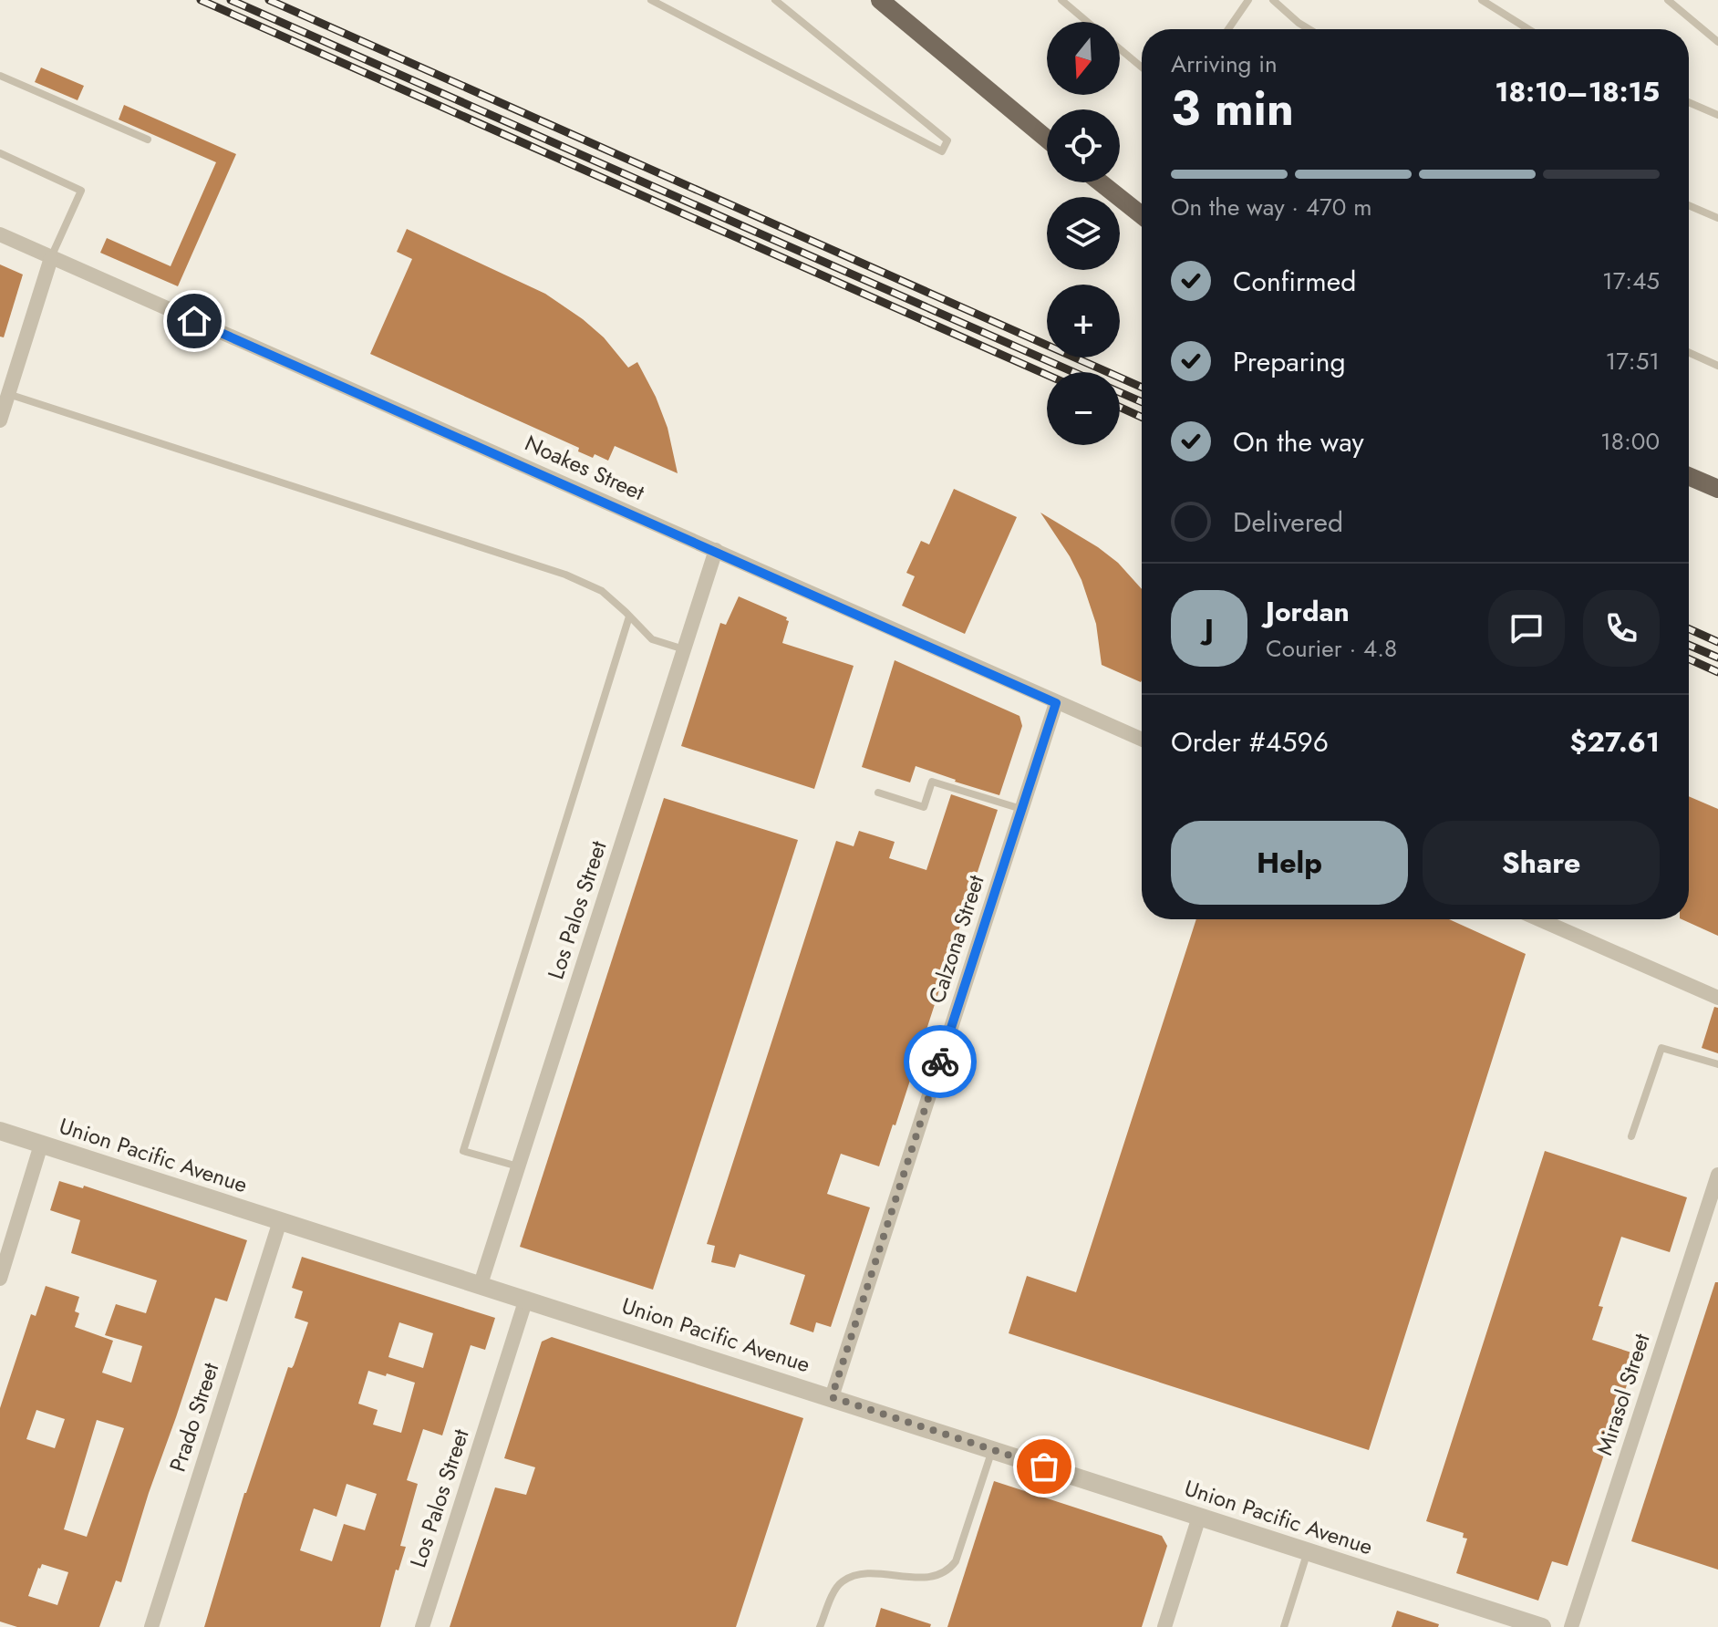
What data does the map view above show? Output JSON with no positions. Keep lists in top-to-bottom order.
{
  "streets": {
    "street": [
      "Noakes Street",
      "Los Palos Street",
      "Calzona Street",
      "Union Pacific Avenue",
      "Mirasol Street",
      "Prado Street"
    ]
  },
  "crossings": [
    ["Noakes Street", "Los Palos Street"],
    ["Noakes Street", "Calzona Street"],
    ["Los Palos Street", "Union Pacific Avenue"],
    ["Calzona Street", "Union Pacific Avenue"],
    ["Union Pacific Avenue", "Prado Street"]
  ],
  "north": "bottom",
  "page": {
    "map_buttons": ["+", "−"],
    "heading": ["3 min", "Arriving in", "18:10–18:15"],
    "panel": [
      "Jordan",
      "Courier · 4.8",
      "Order #4596",
      "$27.61"
    ],
    "bar": "On the way · 470 m",
    "list": [
      ["Confirmed", "17:45"],
      ["Preparing", "17:51"],
      ["On the way", "18:00"],
      "Delivered"
    ],
    "round": "J",
    "buttons": ["Help", "Share"]
  }
}
